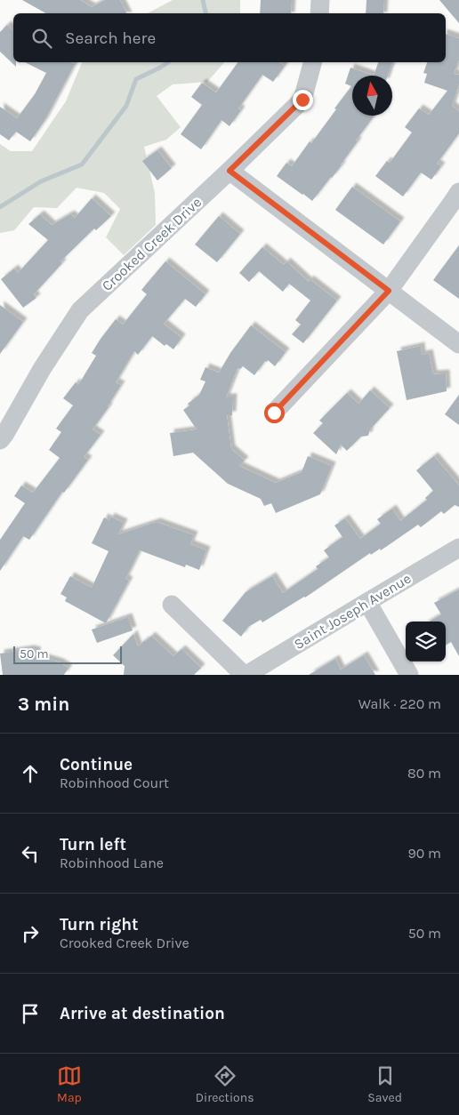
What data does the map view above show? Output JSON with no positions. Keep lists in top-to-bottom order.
{
  "streets": {
    "street": ["Crooked Creek Drive", "Saint Joseph Avenue"]
  },
  "scale_bar": "50 m",
  "north": "top",
  "page": {
    "search": "Search here",
    "scale": "50 m",
    "heading": ["3 min", "Walk · 220 m"],
    "list": [
      ["Continue", "Robinhood Court", "80 m"],
      ["Turn left", "Robinhood Lane", "90 m"],
      ["Turn right", "Crooked Creek Drive", "50 m"],
      "Arrive at destination"
    ],
    "nav": ["Map", "Directions", "Saved"]
  }
}
